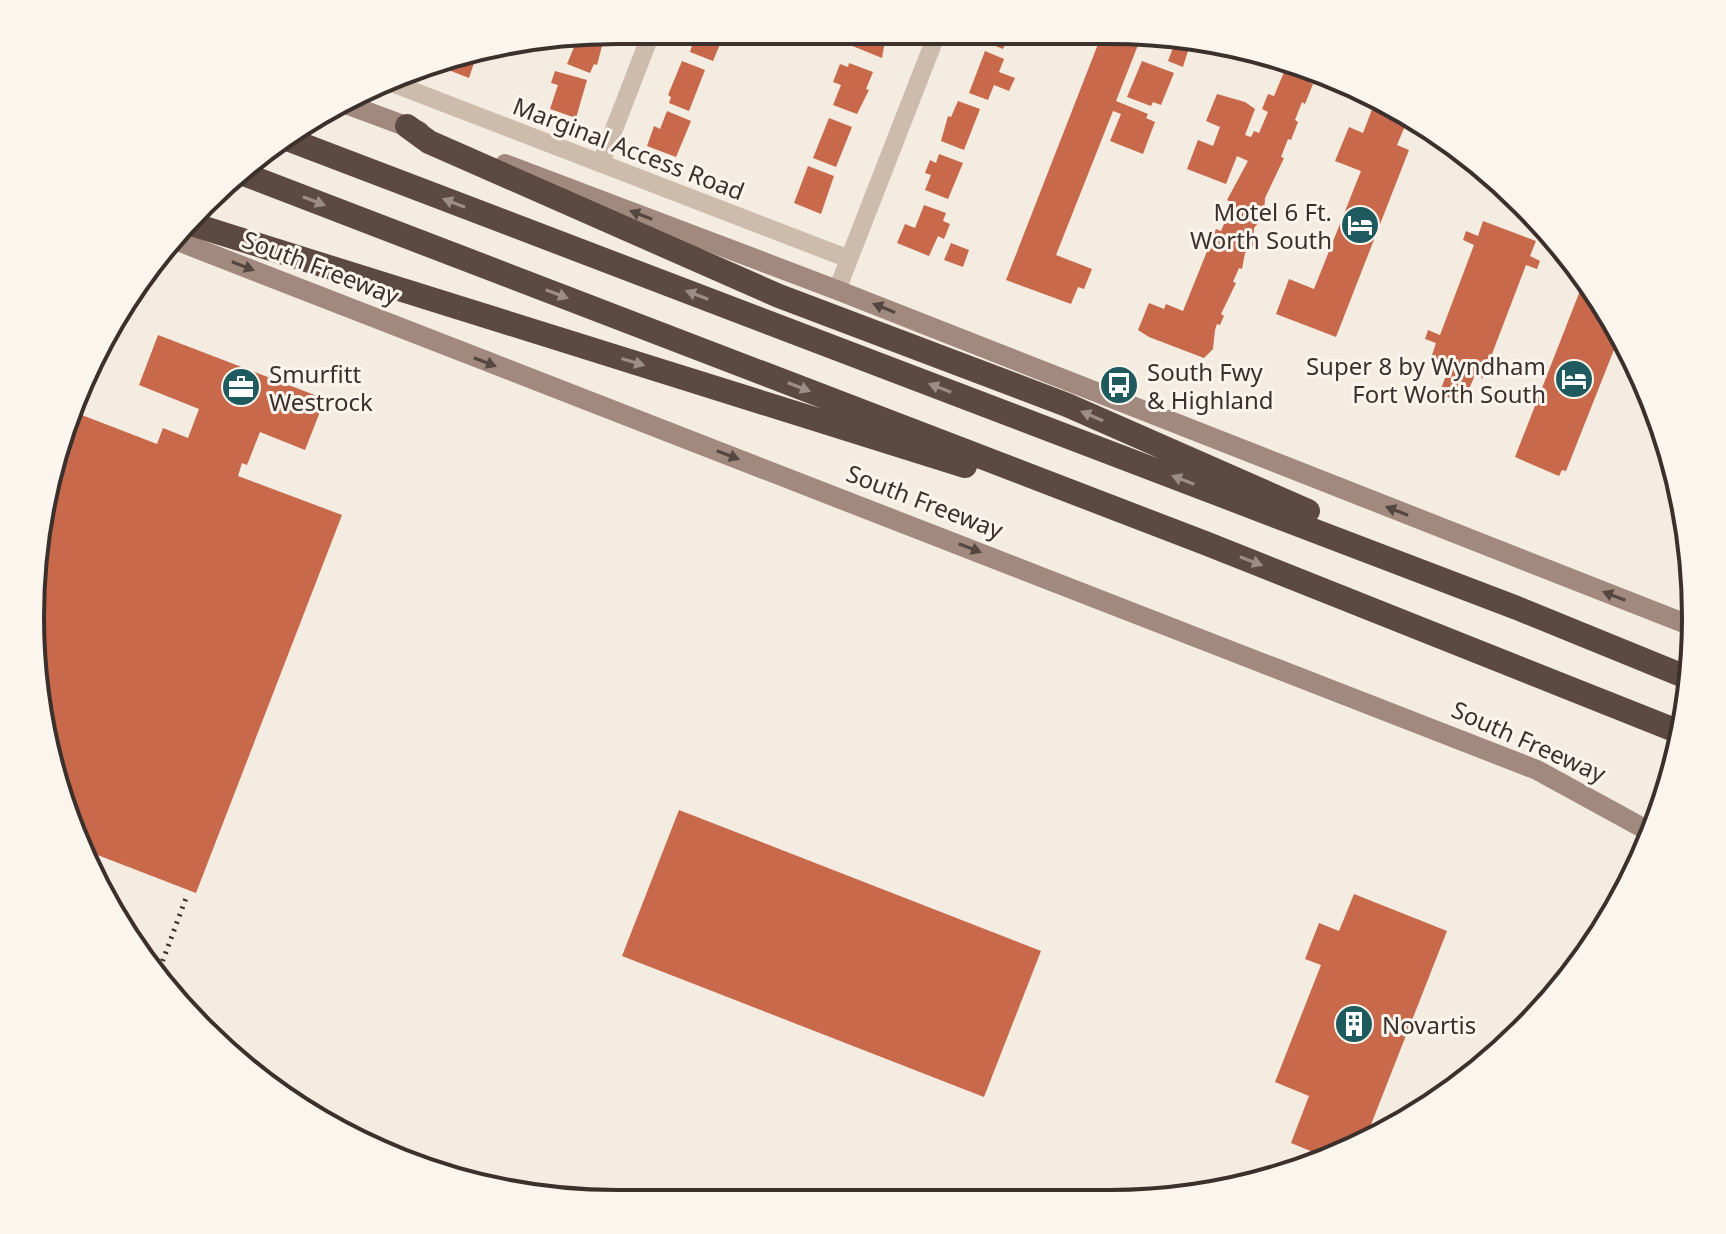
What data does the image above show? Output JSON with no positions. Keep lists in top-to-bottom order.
{
  "streets": {
    "main road": ["South Freeway"],
    "street": ["Marginal Access Road"]
  },
  "one_way": ["South Freeway"],
  "places": {
    "hotel": ["Motel 6 Ft. Worth South", "Super 8 by Wyndham Fort Worth South"],
    "bus stop": ["South Fwy & Highland"],
    "office": ["Smurfitt Westrock"],
    "building": ["Novartis"]
  }
}
